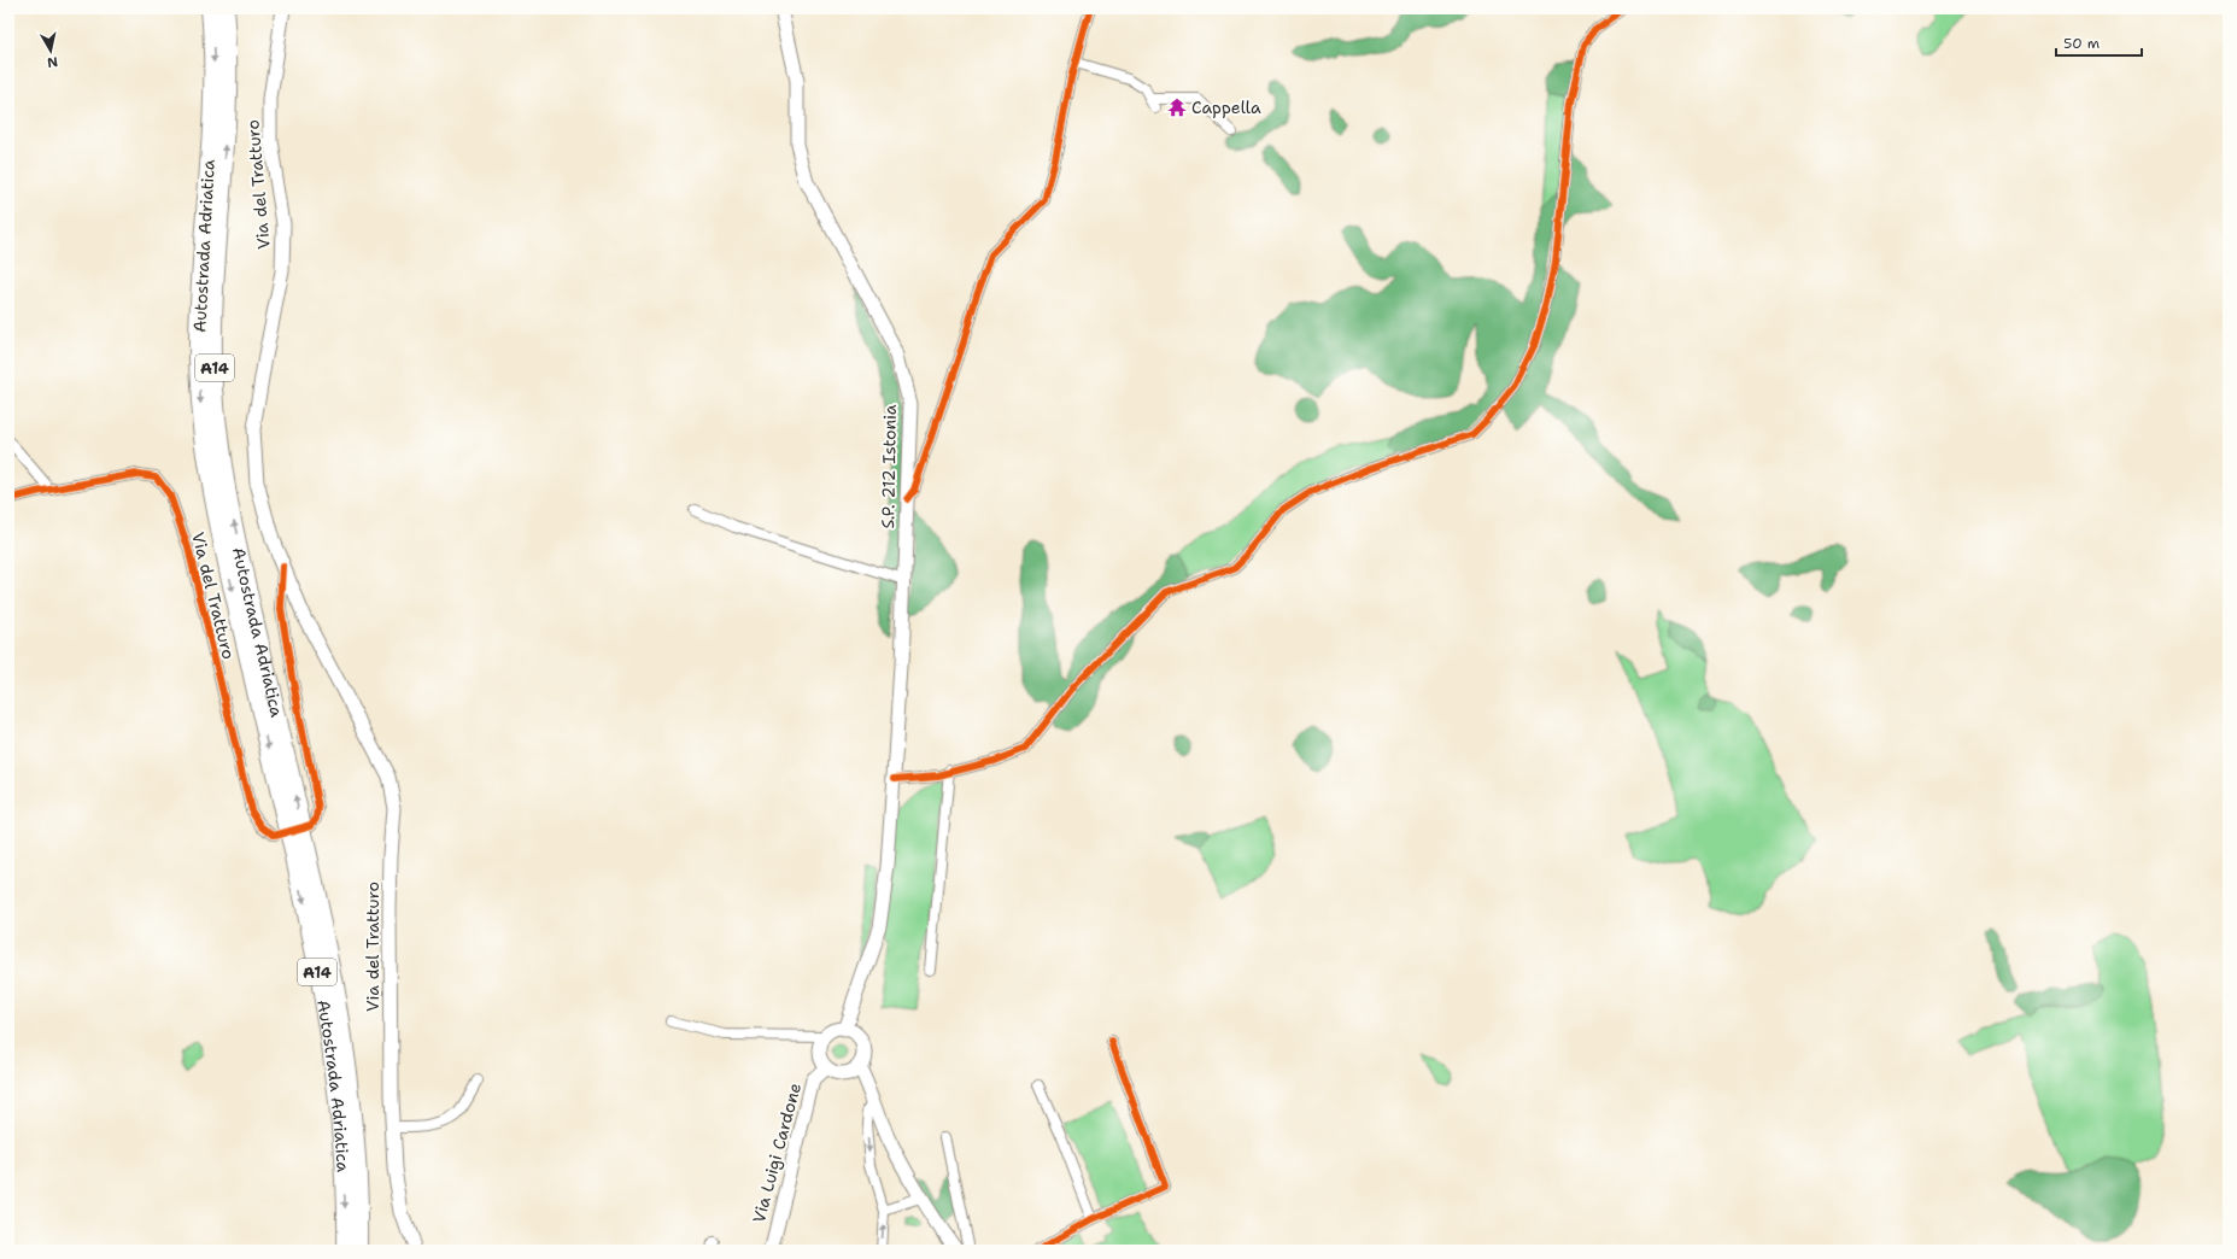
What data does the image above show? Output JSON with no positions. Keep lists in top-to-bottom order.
{
  "streets": {
    "highway": ["Autostrada Adriatica", "A14"],
    "main road": ["Via del Tratturo", "S.P. 212 Istonia", "Via Luigi Cardone"]
  },
  "places": {
    "temple": ["Cappella"]
  },
  "scale_bar": "50 m",
  "north": "bottom"
}
